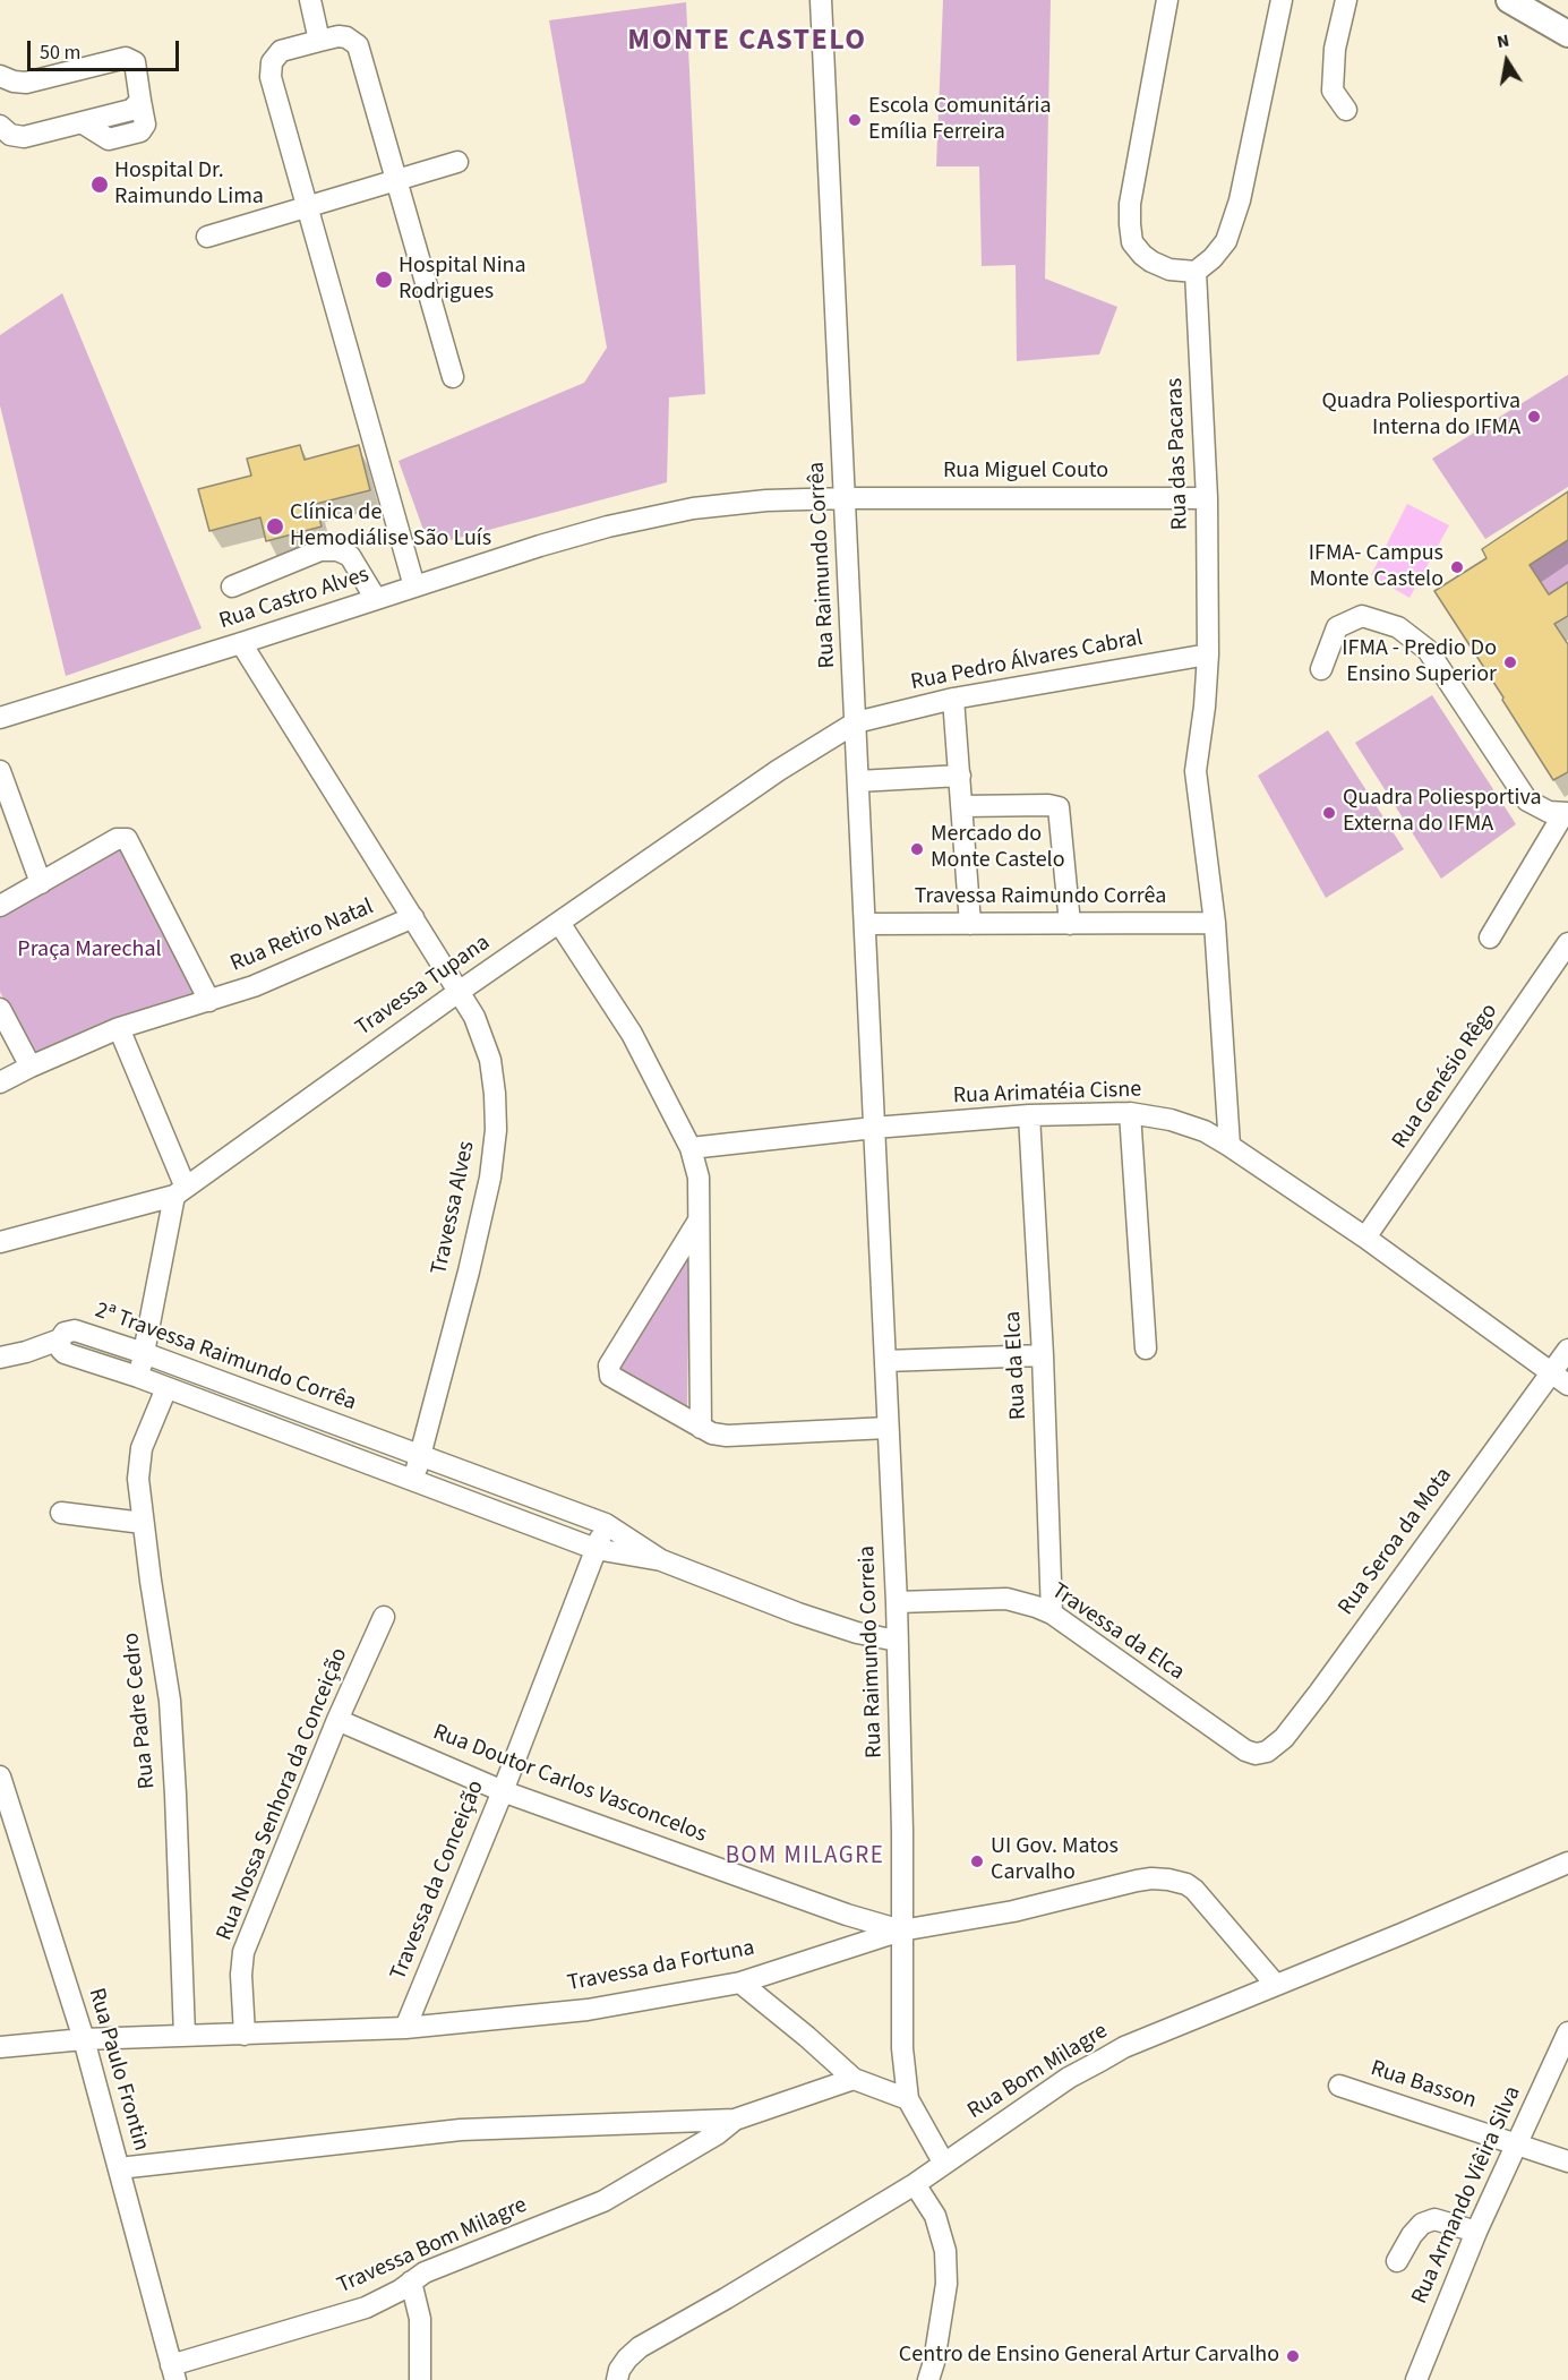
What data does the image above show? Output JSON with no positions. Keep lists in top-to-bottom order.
{
  "streets": {
    "street": [
      "Rua das Pacaras",
      "Rua Miguel Couto",
      "Rua Raimundo Corrêa",
      "Rua Castro Alves",
      "Rua Pedro Álvares Cabral",
      "Travessa Raimundo Corrêa",
      "Rua Retiro Natal",
      "Travessa Tupana",
      "Rua Genésio Rêgo",
      "Rua Arimatéia Cisne",
      "Travessa Alves",
      "2ª Travessa Raimundo Corrêa",
      "Rua da Elca",
      "Rua Seroa da Mota",
      "Travessa da Elca",
      "Rua Raimundo Correia",
      "Rua Padre Cedro",
      "Rua Doutor Carlos Vasconcelos",
      "Rua Nossa Senhora da Conceição",
      "Travessa da Conceição",
      "Travessa da Fortuna",
      "Rua Paulo Frontin",
      "Rua Bom Milagre",
      "Rua Basson",
      "Rua Armando Viêira Silva",
      "Travessa Bom Milagre"
    ]
  },
  "crossings": [
    ["Rua das Pacaras", "Rua Miguel Couto"],
    ["Rua das Pacaras", "Rua Pedro Álvares Cabral"],
    ["Rua das Pacaras", "Travessa Raimundo Corrêa"],
    ["Rua das Pacaras", "Rua Arimatéia Cisne"],
    ["Rua Miguel Couto", "Rua Raimundo Corrêa"],
    ["Rua Miguel Couto", "Rua Castro Alves"],
    ["Rua Raimundo Corrêa", "Rua Castro Alves"],
    ["Rua Raimundo Corrêa", "Rua Pedro Álvares Cabral"],
    ["Rua Raimundo Corrêa", "Travessa Raimundo Corrêa"],
    ["Rua Raimundo Corrêa", "Travessa Tupana"],
    ["Rua Raimundo Corrêa", "Rua Arimatéia Cisne"],
    ["Rua Raimundo Corrêa", "Rua Raimundo Correia"],
    ["Rua Castro Alves", "Travessa Alves"],
    ["Rua Pedro Álvares Cabral", "Travessa Tupana"],
    ["Rua Retiro Natal", "Travessa Alves"],
    ["Travessa Tupana", "Travessa Alves"],
    ["Rua Genésio Rêgo", "Rua Arimatéia Cisne"],
    ["Rua Arimatéia Cisne", "Rua da Elca"],
    ["Rua Arimatéia Cisne", "Rua Seroa da Mota"],
    ["Rua Arimatéia Cisne", "Rua Raimundo Correia"],
    ["Travessa Alves", "2ª Travessa Raimundo Corrêa"],
    ["2ª Travessa Raimundo Corrêa", "Travessa da Conceição"],
    ["Rua da Elca", "Travessa da Elca"],
    ["Rua Seroa da Mota", "Travessa da Elca"],
    ["Travessa da Elca", "Rua Raimundo Correia"],
    ["Rua Raimundo Correia", "Rua Doutor Carlos Vasconcelos"],
    ["Rua Raimundo Correia", "Travessa da Fortuna"],
    ["Rua Raimundo Correia", "Rua Bom Milagre"],
    ["Rua Padre Cedro", "Travessa da Fortuna"],
    ["Rua Doutor Carlos Vasconcelos", "Rua Nossa Senhora da Conceição"],
    ["Rua Doutor Carlos Vasconcelos", "Travessa da Conceição"],
    ["Rua Doutor Carlos Vasconcelos", "Travessa da Fortuna"],
    ["Rua Nossa Senhora da Conceição", "Travessa da Fortuna"],
    ["Travessa da Conceição", "Travessa da Fortuna"],
    ["Travessa da Fortuna", "Rua Paulo Frontin"],
    ["Travessa da Fortuna", "Rua Bom Milagre"],
    ["Rua Paulo Frontin", "Travessa Bom Milagre"],
    ["Rua Basson", "Rua Armando Viêira Silva"]
  ],
  "districts": ["MONTE CASTELO", "BOM MILAGRE"],
  "parks": ["Praça Marechal"],
  "places": [
    "Escola Comunitária Emília Ferreira",
    "Hospital Dr. Raimundo Lima",
    "Hospital Nina Rodrigues",
    "Quadra Poliesportiva Interna do IFMA",
    "Clínica de Hemodiálise São Luís",
    "IFMA- Campus Monte Castelo",
    "IFMA - Predio Do Ensino Superior",
    "Quadra Poliesportiva Externa do IFMA",
    "Mercado do Monte Castelo",
    "UI Gov. Matos Carvalho",
    "Centro de Ensino General Artur Carvalho"
  ],
  "scale_bar": "50 m",
  "north": "top"
}
